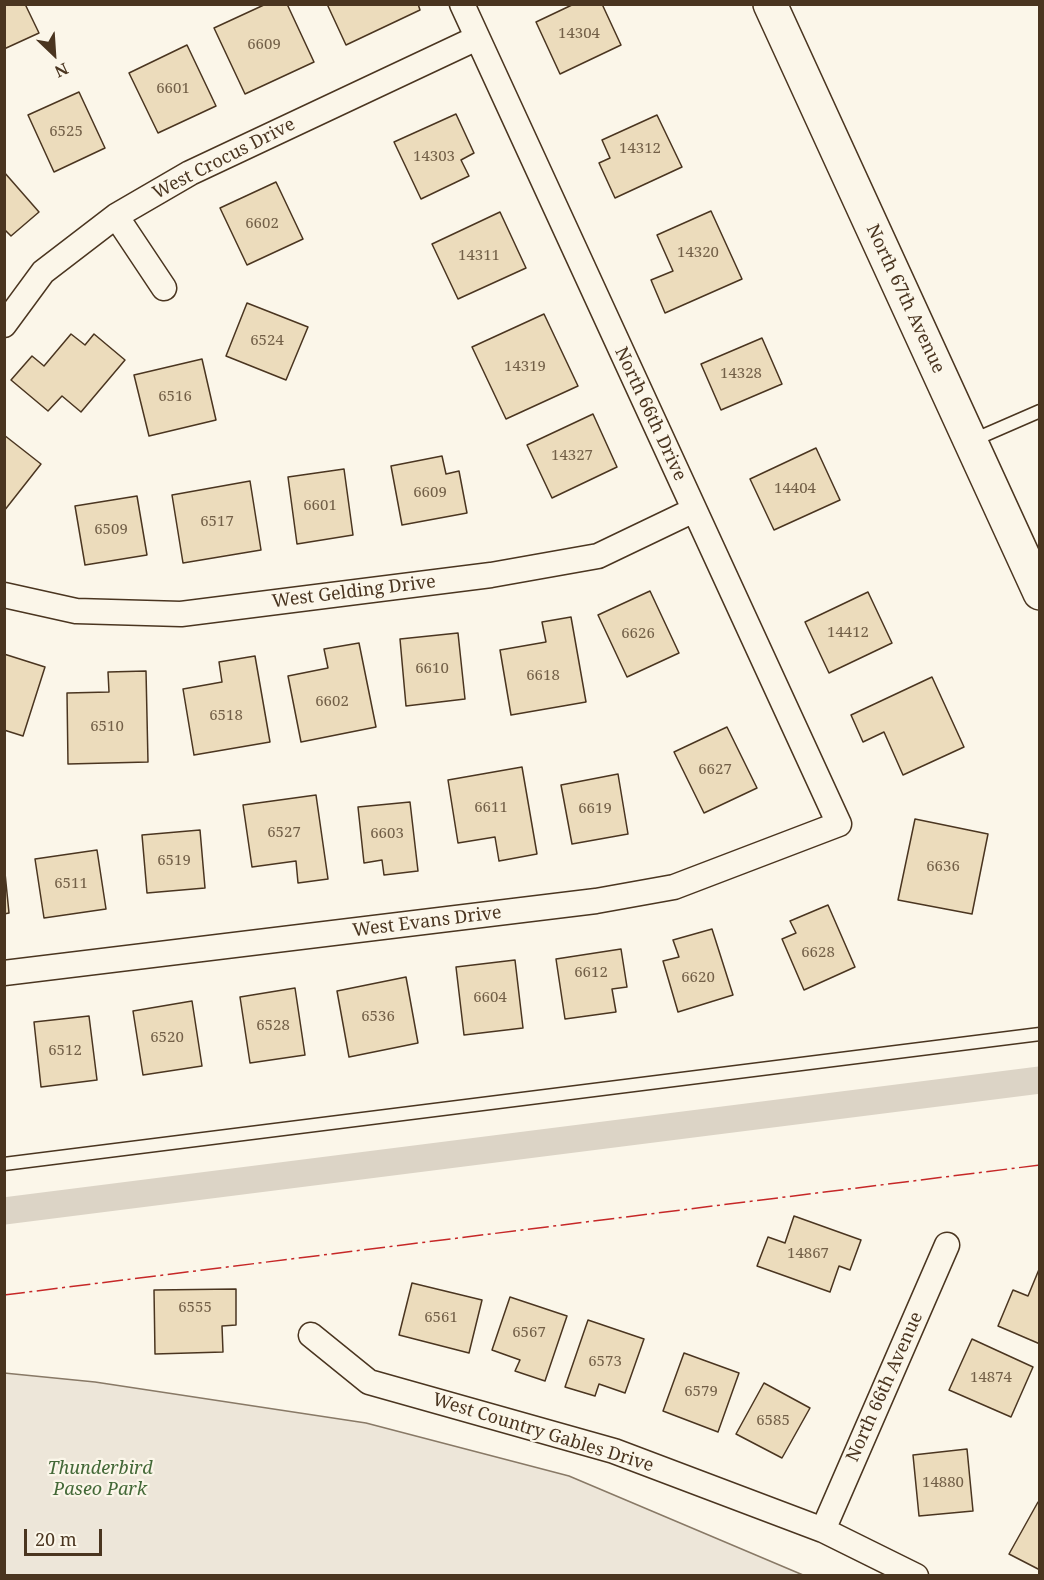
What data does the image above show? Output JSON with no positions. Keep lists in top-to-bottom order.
{
  "streets": {
    "main road": ["North 67th Avenue"],
    "street": [
      "West Crocus Drive",
      "North 66th Drive",
      "West Gelding Drive",
      "West Evans Drive",
      "North 66th Avenue",
      "West Country Gables Drive"
    ]
  },
  "crossings": [
    ["West Crocus Drive", "North 66th Drive"],
    ["North 66th Drive", "West Gelding Drive"],
    ["North 66th Drive", "West Evans Drive"],
    ["North 66th Avenue", "West Country Gables Drive"]
  ],
  "parks": ["Thunderbird Paseo Park"],
  "house_numbers": [
    "14304",
    "6609",
    "6601",
    "6525",
    "14312",
    "14303",
    "6602",
    "14320",
    "14311",
    "6524",
    "14319",
    "14328",
    "6516",
    "14327",
    "14404",
    "6609",
    "6601",
    "6517",
    "6509",
    "14412",
    "6626",
    "6610",
    "6618",
    "6602",
    "6518",
    "6510",
    "6627",
    "6611",
    "6619",
    "6527",
    "6603",
    "6519",
    "6636",
    "6511",
    "6628",
    "6612",
    "6620",
    "6604",
    "6536",
    "6528",
    "6520",
    "6512",
    "14867",
    "6555",
    "6561",
    "6567",
    "6573",
    "14874",
    "6579",
    "6585",
    "14880"
  ],
  "scale_bar": "20 m",
  "north": "bottom right"
}
